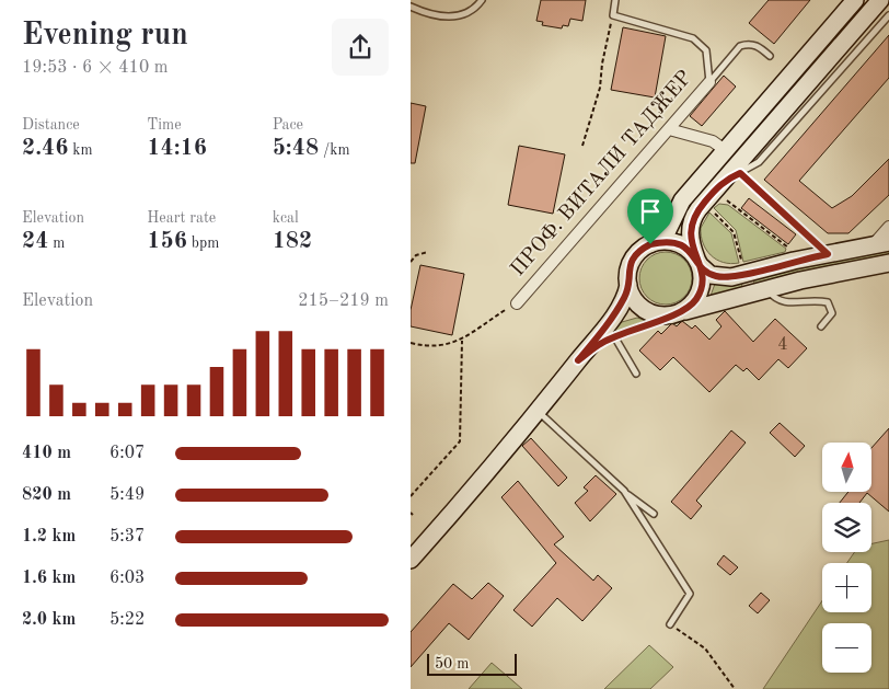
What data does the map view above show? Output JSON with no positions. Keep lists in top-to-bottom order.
{
  "streets": {
    "street": ["ПРОФ. ВИТАЛИ ТАДЖЕР"]
  },
  "house_numbers": ["4"],
  "scale_bar": "50 m",
  "north": "top",
  "page": {
    "heading": ["Evening run", "19:53 · 6 × 410 m"],
    "stats": [
      ["Distance", "2.46 km"],
      ["Time", "14:16"],
      ["Pace", "5:48 /km"],
      ["Elevation", "24 m"],
      ["Heart rate", "156 bpm"],
      ["kcal", "182"]
    ],
    "chart": ["Elevation", "215–219 m"],
    "list": [
      {
        "name": "410 m",
        "note": "6:07"
      },
      {
        "name": "820 m",
        "note": "5:49"
      },
      {
        "name": "1.2 km",
        "note": "5:37"
      },
      {
        "name": "1.6 km",
        "note": "6:03"
      },
      {
        "name": "2.0 km",
        "note": "5:22"
      }
    ],
    "map_buttons": ["+", "−"],
    "scale": "50 m"
  }
}
